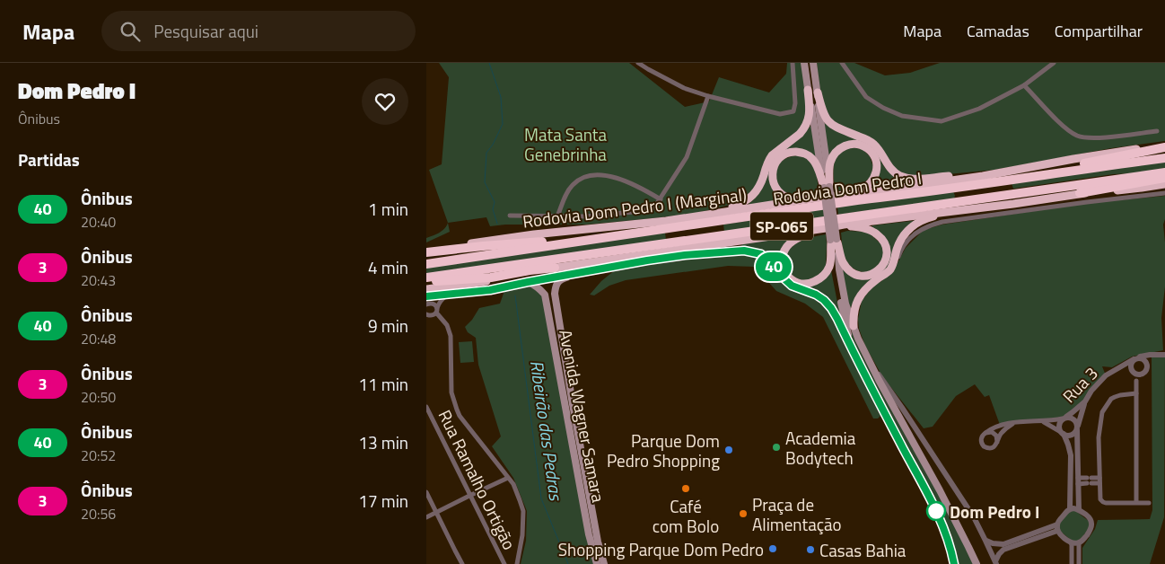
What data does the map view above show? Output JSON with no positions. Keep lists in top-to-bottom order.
{
  "streets": {
    "highway": ["Rodovia Dom Pedro I", "Rodovia Dom Pedro I (Marginal)", "SP-065"],
    "main road": ["Avenida Wagner Samara"],
    "street": ["Rua 3", "Rua Ramalho Ortigão"]
  },
  "water": ["Ribeirão das Pedras"],
  "parks": ["Mata Santa Genebrinha"],
  "places": [
    "Academia Bodytech",
    "Parque Dom Pedro Shopping",
    "Café com Bolo",
    "Dom Pedro I",
    "Praça de Alimentação",
    "Shopping Parque Dom Pedro",
    "Casas Bahia"
  ],
  "lines": ["bus line 40"],
  "page": {
    "header": "Mapa",
    "search": "Pesquisar aqui",
    "nav": ["Mapa", "Camadas", "Compartilhar"],
    "heading": [
      ["Dom Pedro I", "Ônibus"],
      "Partidas"
    ],
    "on_map": "40",
    "list": [
      {
        "mark": "40",
        "name": "Ônibus",
        "note": "20:40",
        "value": "1 min"
      },
      {
        "mark": "3",
        "name": "Ônibus",
        "note": "20:43",
        "value": "4 min"
      },
      {
        "mark": "40",
        "name": "Ônibus",
        "note": "20:48",
        "value": "9 min"
      },
      {
        "mark": "3",
        "name": "Ônibus",
        "note": "20:50",
        "value": "11 min"
      },
      {
        "mark": "40",
        "name": "Ônibus",
        "note": "20:52",
        "value": "13 min"
      },
      {
        "mark": "3",
        "name": "Ônibus",
        "note": "20:56",
        "value": "17 min"
      }
    ]
  }
}
